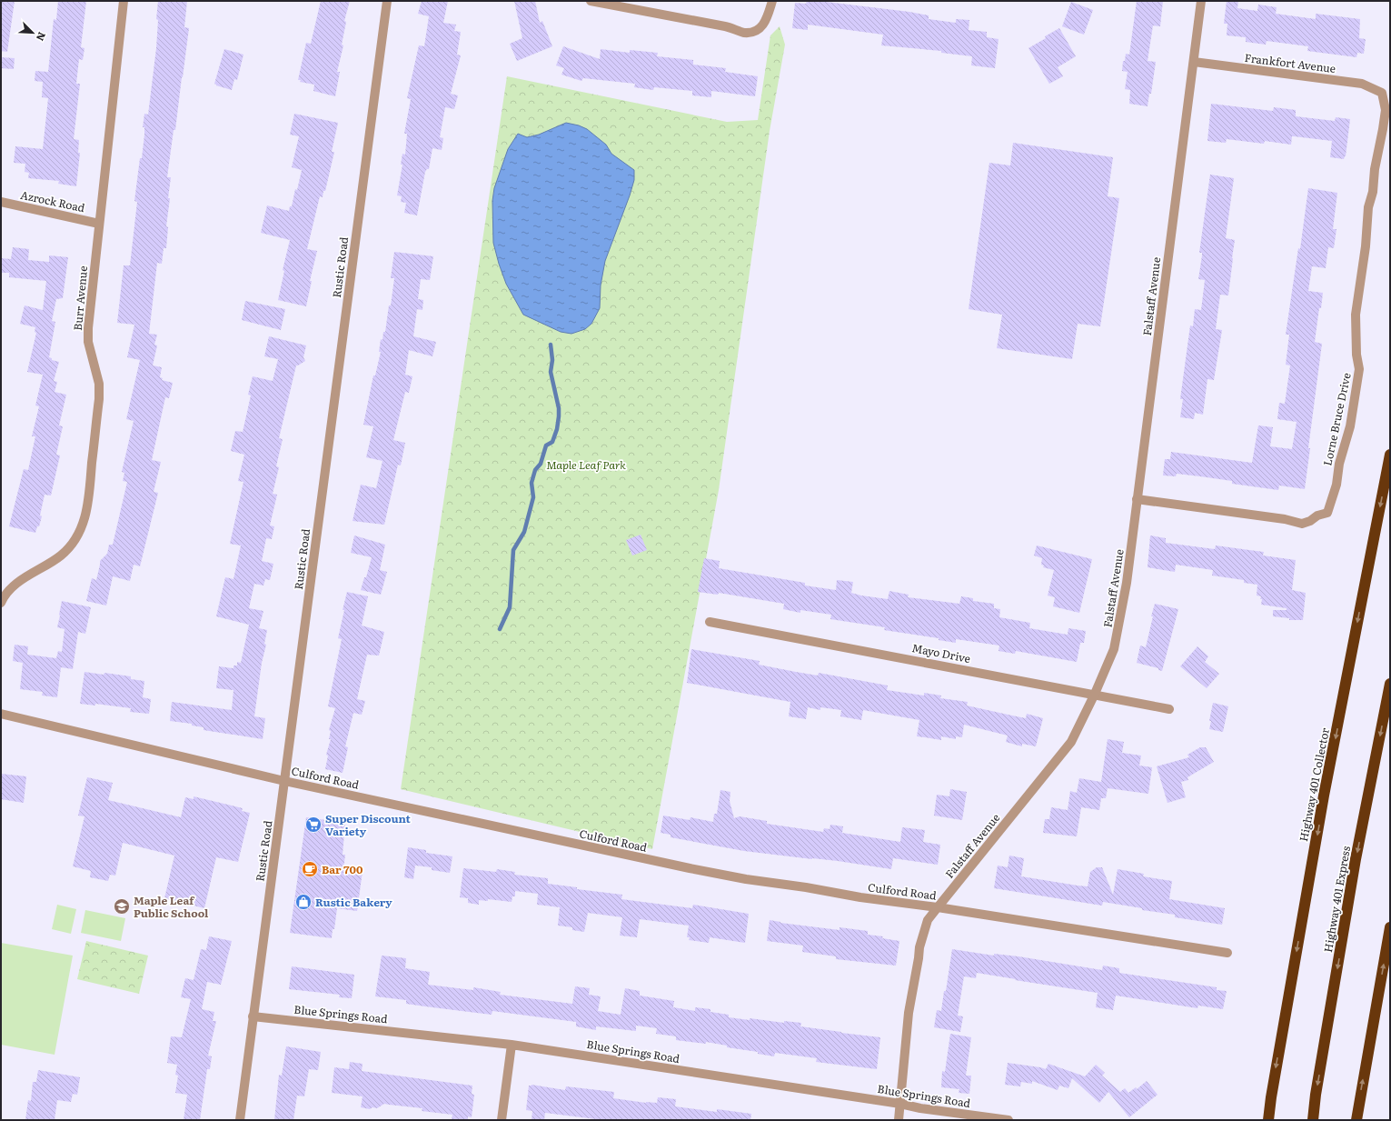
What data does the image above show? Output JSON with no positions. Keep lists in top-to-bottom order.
{
  "streets": {
    "highway": ["Highway 401 Collector", "Highway 401 Express"],
    "street": [
      "Frankfort Avenue",
      "Azrock Road",
      "Rustic Road",
      "Falstaff Avenue",
      "Burr Avenue",
      "Lorne Bruce Drive",
      "Mayo Drive",
      "Culford Road",
      "Blue Springs Road"
    ]
  },
  "crossings": [
    ["Frankfort Avenue", "Falstaff Avenue"],
    ["Frankfort Avenue", "Lorne Bruce Drive"],
    ["Azrock Road", "Burr Avenue"],
    ["Rustic Road", "Culford Road"],
    ["Rustic Road", "Blue Springs Road"],
    ["Falstaff Avenue", "Lorne Bruce Drive"],
    ["Falstaff Avenue", "Mayo Drive"],
    ["Falstaff Avenue", "Culford Road"],
    ["Falstaff Avenue", "Blue Springs Road"]
  ],
  "one_way": ["Highway 401 Collector"],
  "parks": ["Maple Leaf Park"],
  "places": {
    "supermarket": ["Super Discount Variety"],
    "cafe": ["Bar 700"],
    "shop": ["Rustic Bakery"],
    "school or university": ["Maple Leaf Public School"]
  },
  "north": "bottom right"
}
